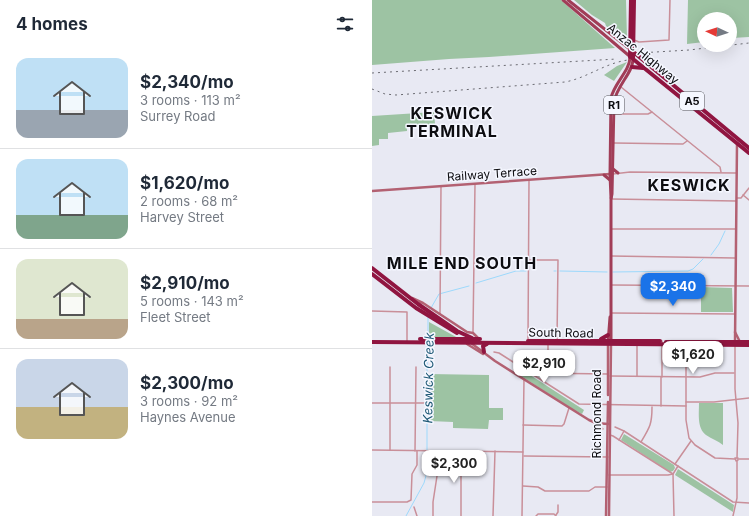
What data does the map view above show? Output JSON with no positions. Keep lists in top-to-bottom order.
{
  "streets": {
    "highway": [
      "Anzac Highway",
      "A5",
      "R1",
      "South Road",
      "Richmond Road"
    ],
    "street": ["Railway Terrace"]
  },
  "crossings": [
    ["Anzac Highway", "R1"],
    ["Anzac Highway", "Richmond Road"],
    ["R1", "Richmond Road"],
    ["Railway Terrace", "Richmond Road"],
    ["South Road", "Richmond Road"]
  ],
  "districts": ["KESWICK TERMINAL", "KESWICK", "MILE END SOUTH"],
  "water": ["Keswick Creek"],
  "north": "left",
  "page": {
    "heading": "4 homes",
    "list": [
      {
        "name": "$2,340/mo",
        "note": "3 rooms · 113 m² · Surrey Road"
      },
      {
        "name": "$1,620/mo",
        "note": "2 rooms · 68 m² · Harvey Street"
      },
      {
        "name": "$2,910/mo",
        "note": "5 rooms · 143 m² · Fleet Street"
      },
      {
        "name": "$2,300/mo",
        "note": "3 rooms · 92 m² · Haynes Avenue"
      }
    ],
    "price": [
      "$2,340",
      "$1,620",
      "$2,910",
      "$2,300"
    ]
  }
}
